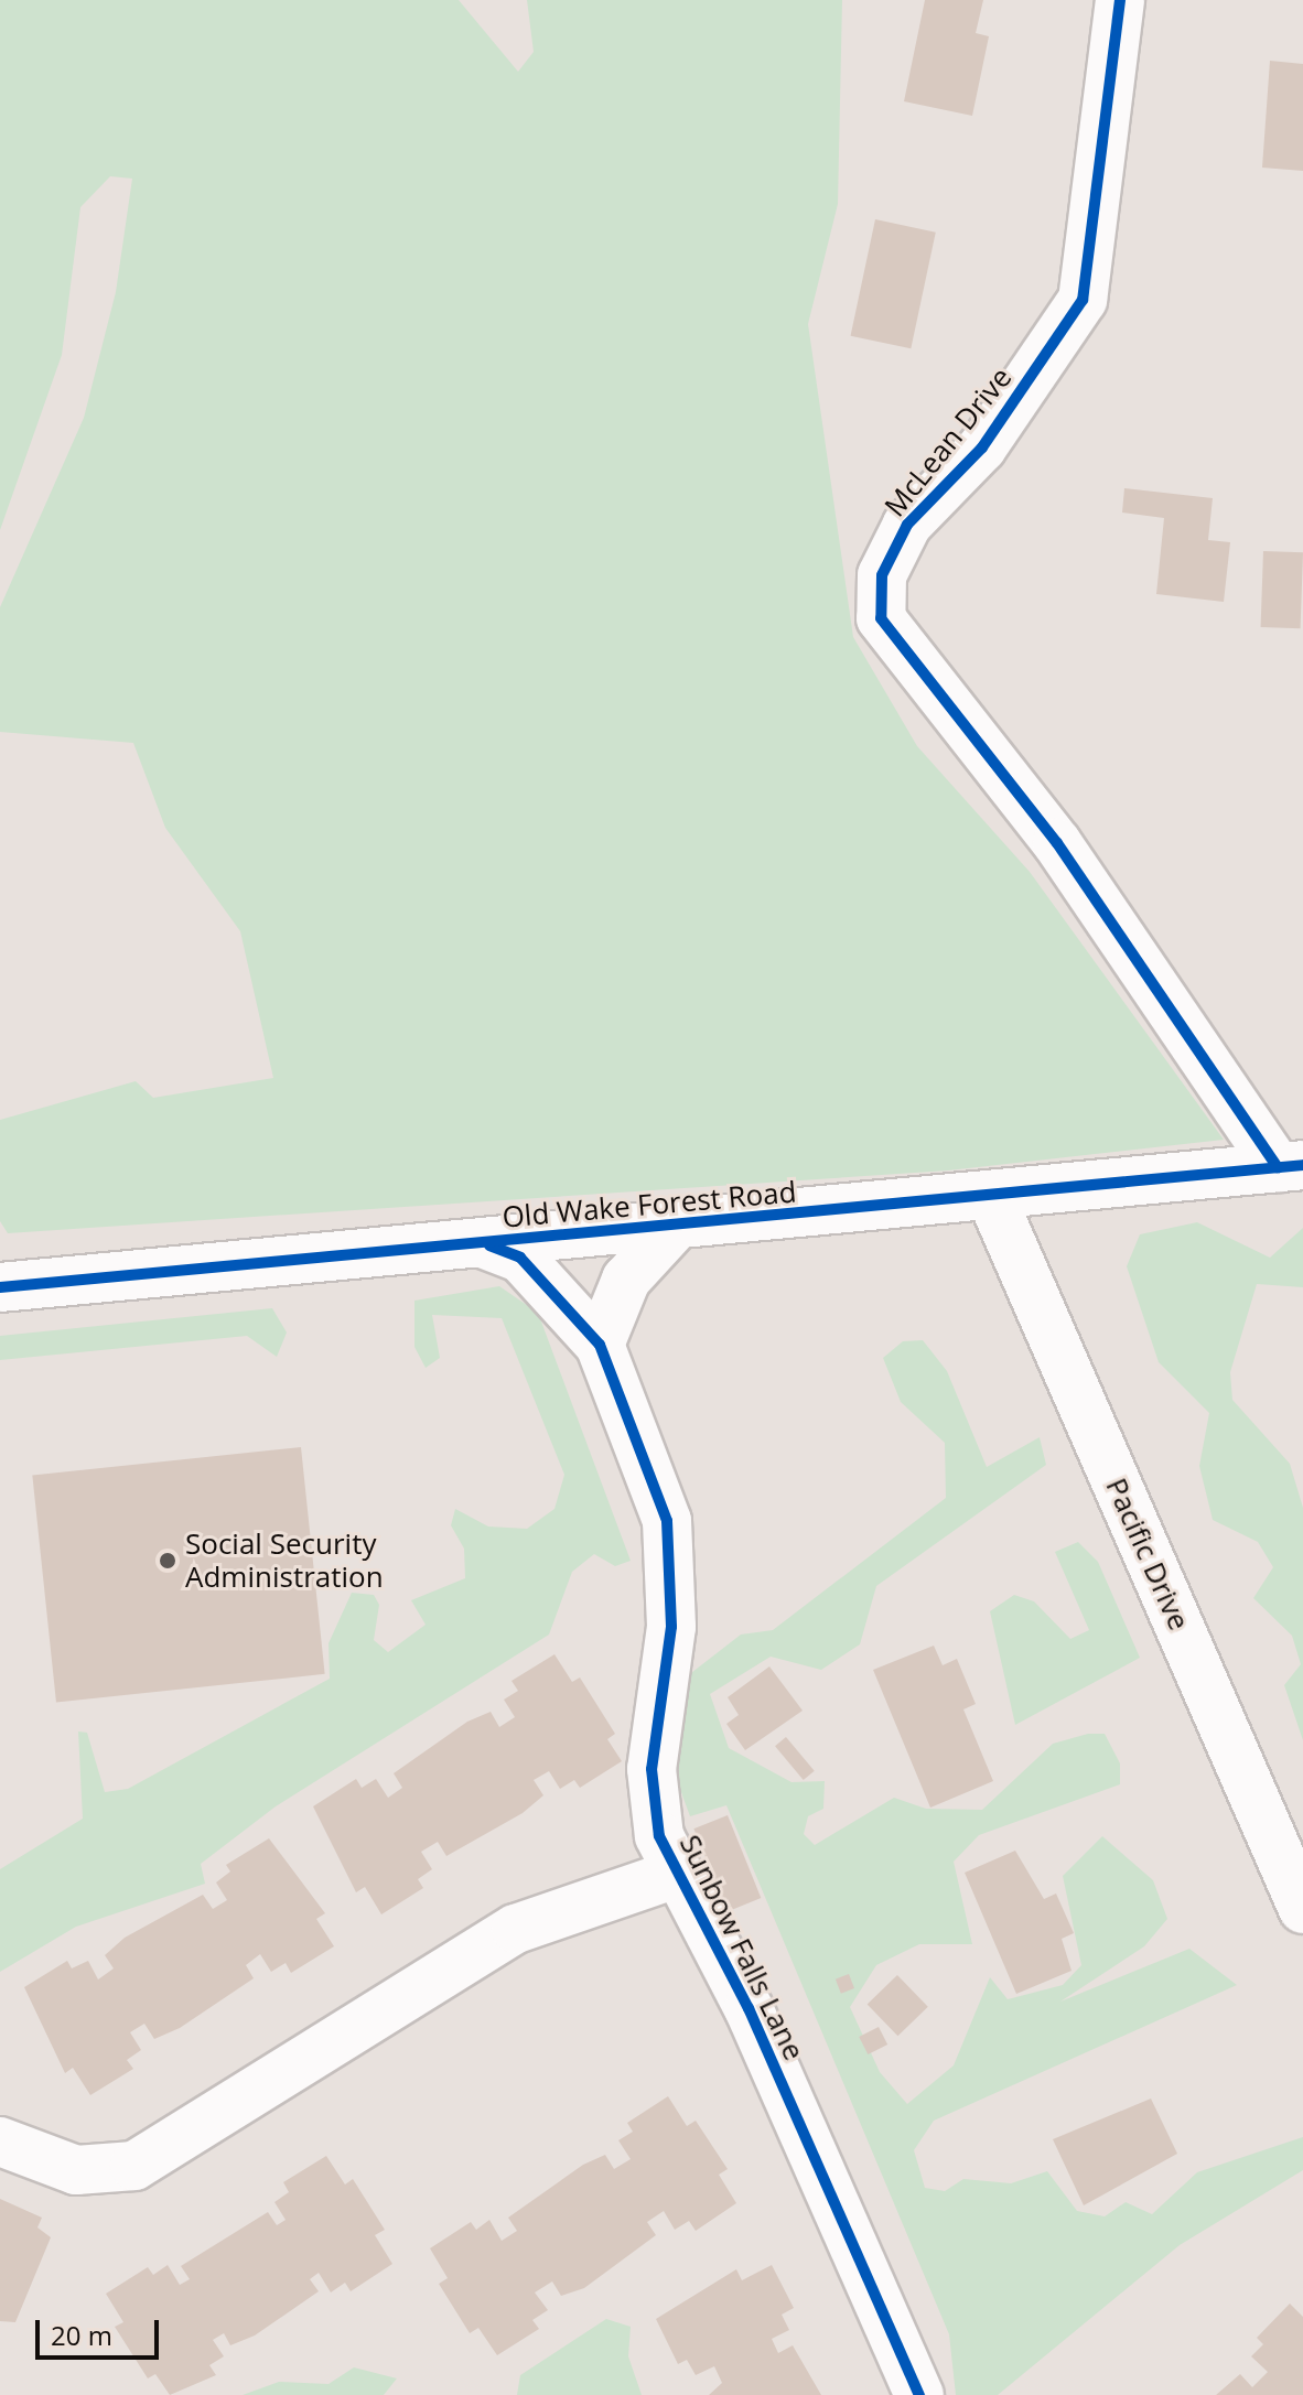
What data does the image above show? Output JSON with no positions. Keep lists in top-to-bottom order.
{
  "streets": {
    "street": [
      "McLean Drive",
      "Old Wake Forest Road",
      "Pacific Drive",
      "Sunbow Falls Lane"
    ]
  },
  "crossings": [
    ["McLean Drive", "Old Wake Forest Road"],
    ["Old Wake Forest Road", "Pacific Drive"],
    ["Old Wake Forest Road", "Sunbow Falls Lane"]
  ],
  "places": ["Social Security Administration"],
  "scale_bar": "20 m"
}
